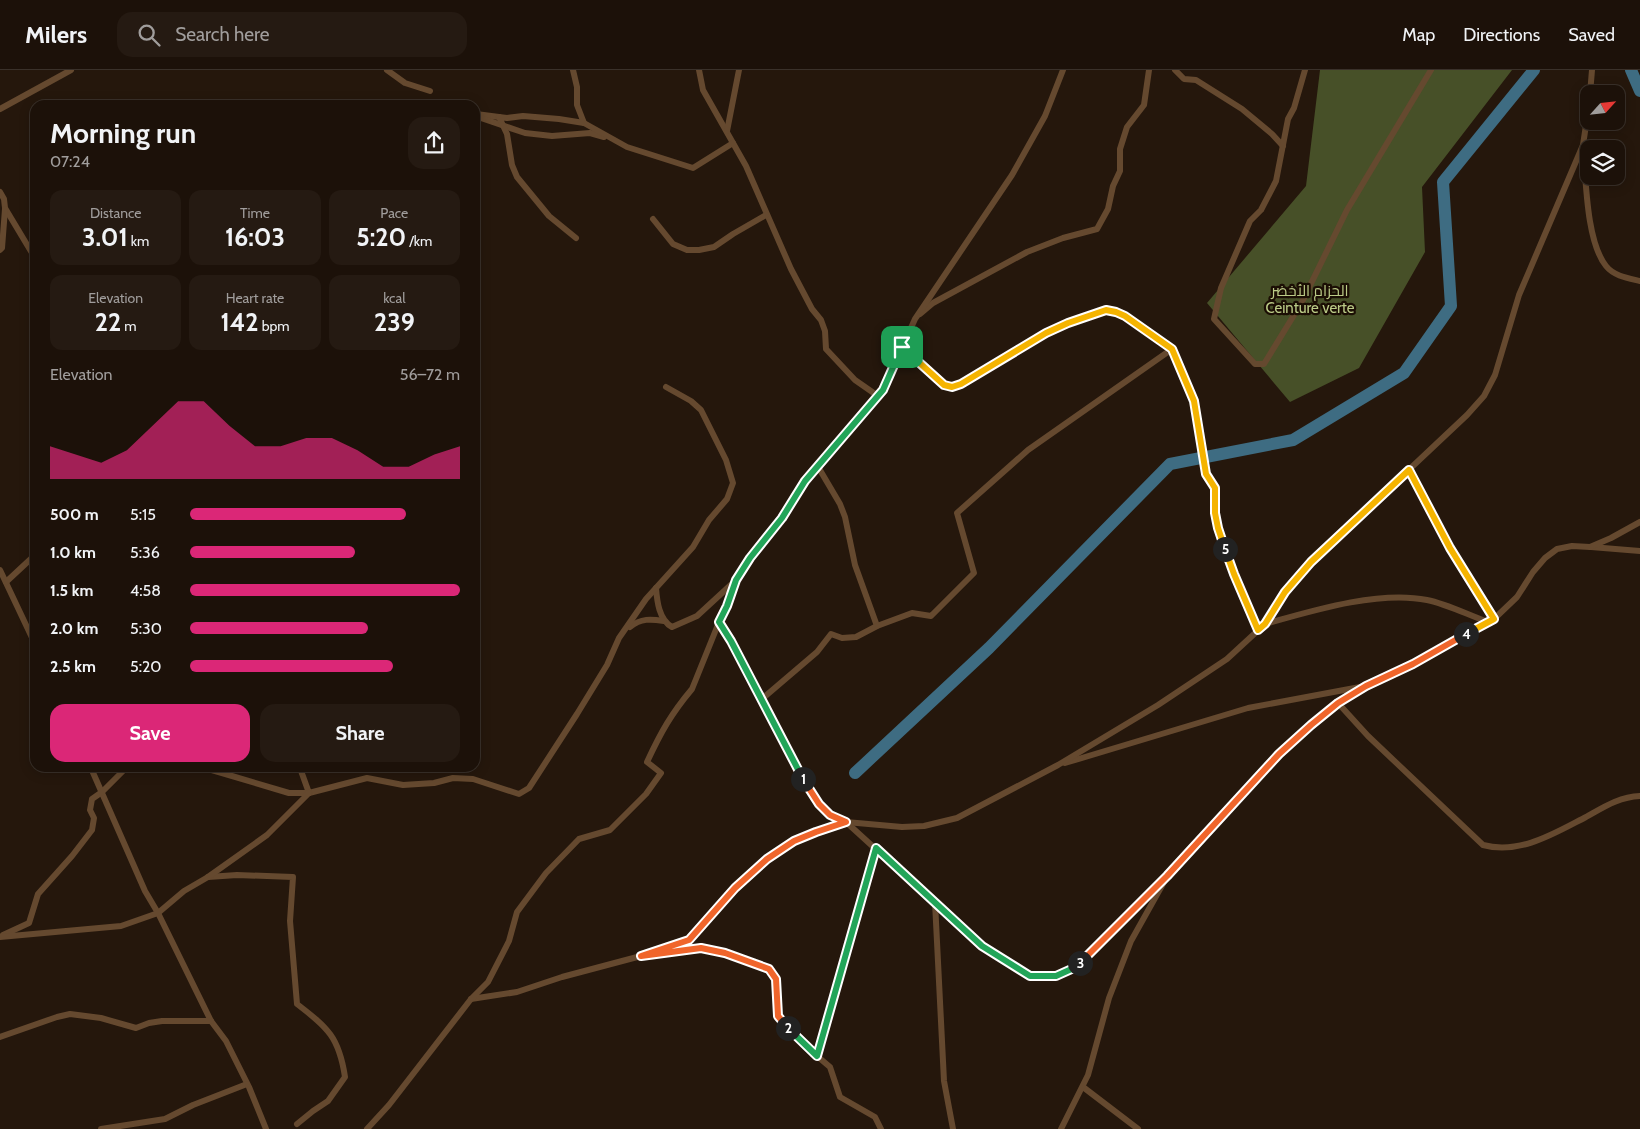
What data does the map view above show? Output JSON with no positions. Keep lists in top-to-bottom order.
{
  "parks": ["الحزام الأخضر Ceinture verte"],
  "north": "top right",
  "page": {
    "header": "Milers",
    "search": "Search here",
    "nav": ["Map", "Directions", "Saved"],
    "heading": ["Morning run", "07:24"],
    "stats": [
      ["Distance", "3.01 km"],
      ["Time", "16:03"],
      ["Pace", "5:20 /km"],
      ["Elevation", "22 m"],
      ["Heart rate", "142 bpm"],
      ["kcal", "239"]
    ],
    "chart": ["Elevation", "56–72 m"],
    "list": [
      {
        "name": "500 m",
        "note": "5:15"
      },
      {
        "name": "1.0 km",
        "note": "5:36"
      },
      {
        "name": "1.5 km",
        "note": "4:58"
      },
      {
        "name": "2.0 km",
        "note": "5:30"
      },
      {
        "name": "2.5 km",
        "note": "5:20"
      }
    ],
    "pins": [
      "5",
      "4",
      "1",
      "3",
      "2"
    ],
    "buttons": ["Save", "Share"]
  }
}
